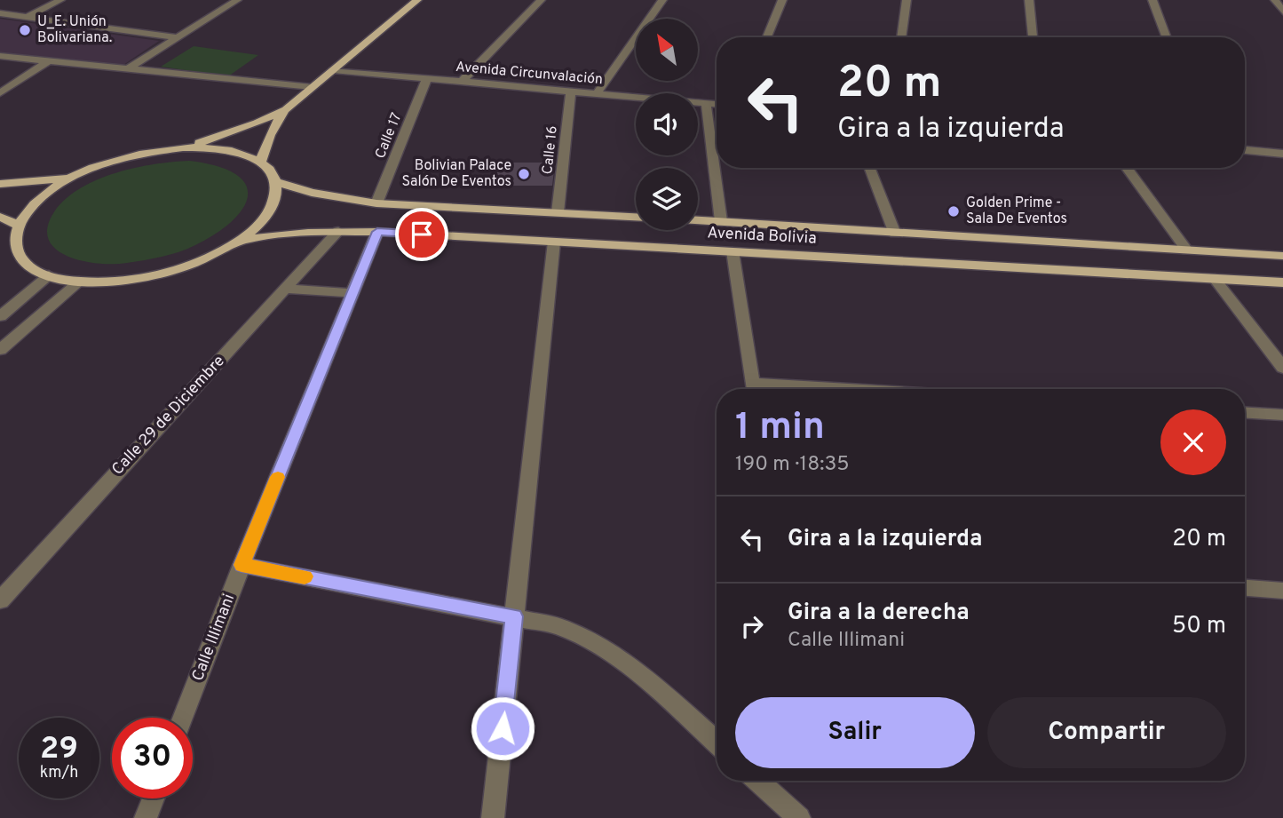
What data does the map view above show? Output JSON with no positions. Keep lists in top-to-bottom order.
{
  "streets": {
    "main road": ["Avenida Bolivia"],
    "street": [
      "Avenida Circunvalación",
      "Calle 17",
      "Calle 16",
      "Calle 29 de Diciembre",
      "Calle Illimani"
    ]
  },
  "crossings": [
    ["Avenida Circunvalación", "Calle 17"],
    ["Avenida Circunvalación", "Calle 16"],
    ["Avenida Bolivia", "Calle 29 de Diciembre"],
    ["Avenida Bolivia", "Calle Illimani"]
  ],
  "places": ["U_E. Unión Bolivariana.", "Bolivian Palace Salón De Eventos", "Golden Prime - Sala De Eventos"],
  "north": "top left",
  "page": {
    "turn": ["20 m", "Gira a la izquierda"],
    "heading": ["1 min", "190 m · 18:35"],
    "list": [
      {
        "name": "Gira a la izquierda",
        "value": "20 m"
      },
      {
        "name": "Gira a la derecha",
        "note": "Calle Illimani",
        "value": "50 m"
      }
    ],
    "buttons": ["Salir", "Compartir"],
    "speed": "29 km/h",
    "limit": "30"
  }
}
